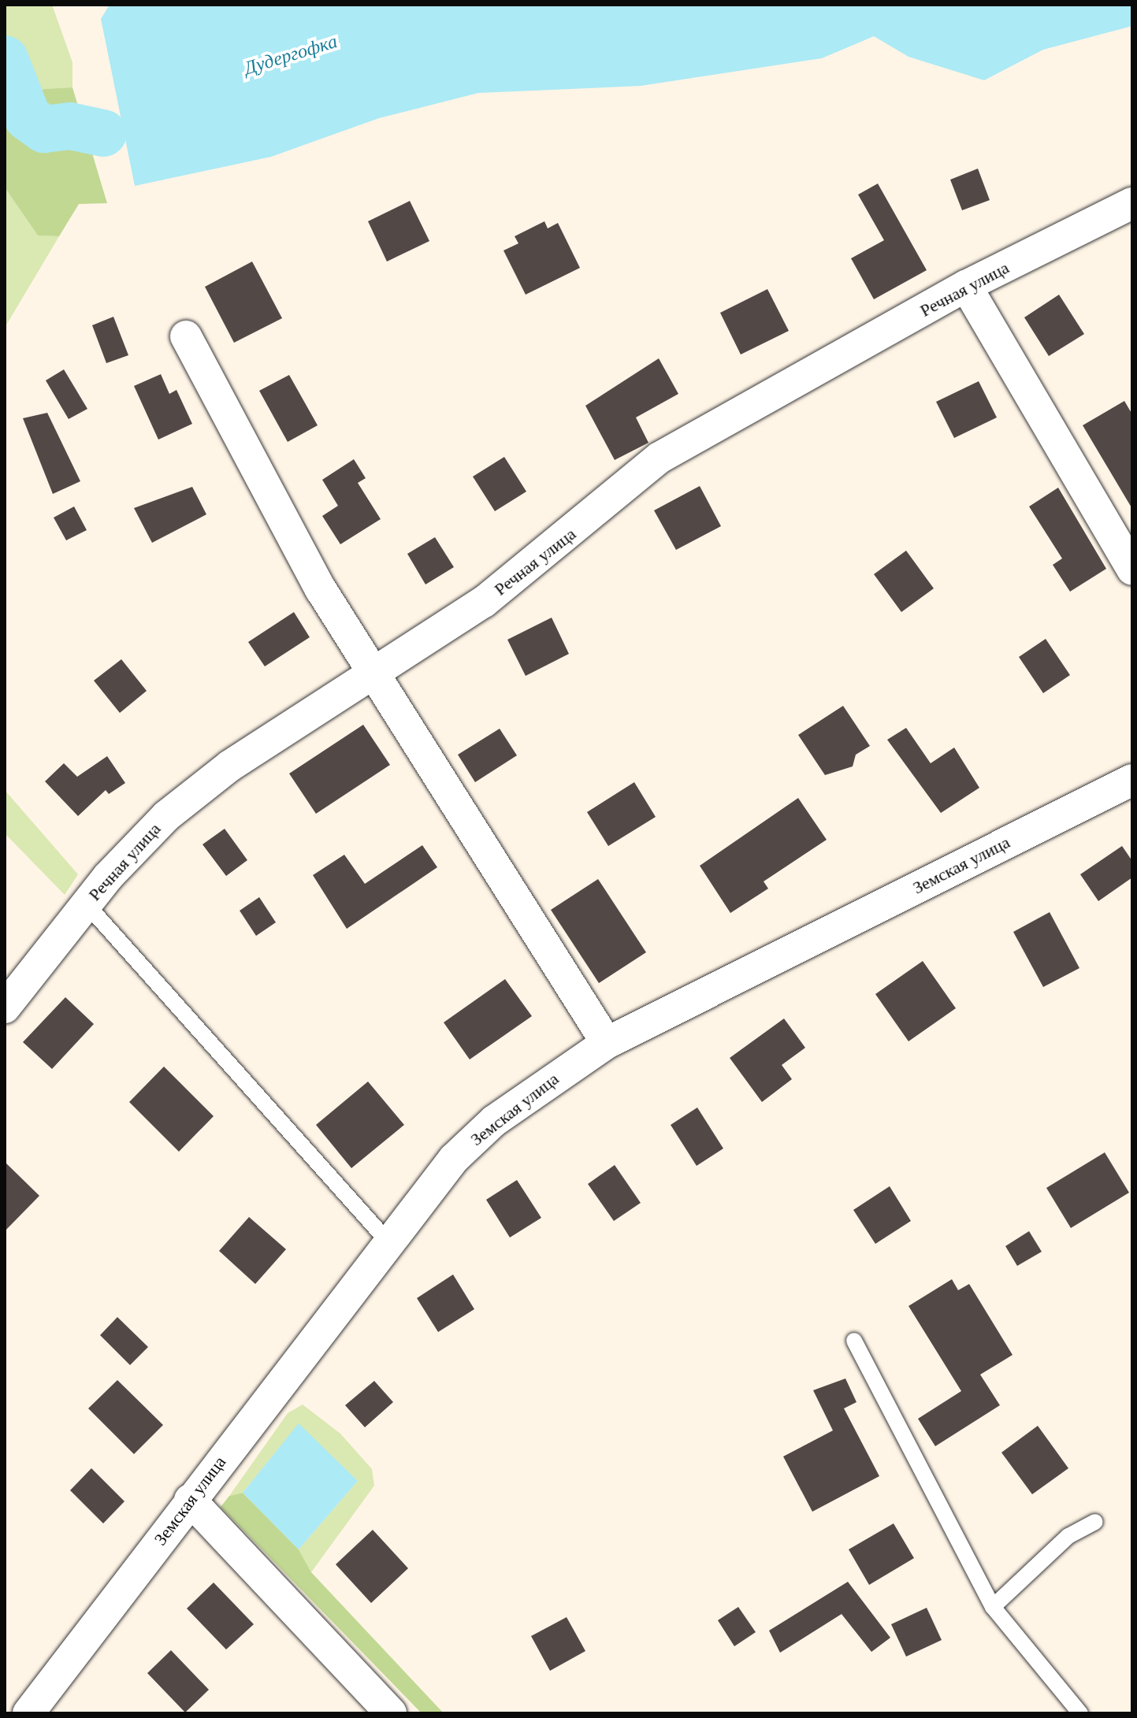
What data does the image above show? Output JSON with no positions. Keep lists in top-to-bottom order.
{
  "streets": {
    "street": ["Речная улица", "Земская улица"]
  },
  "water": ["Дудергофка"]
}
